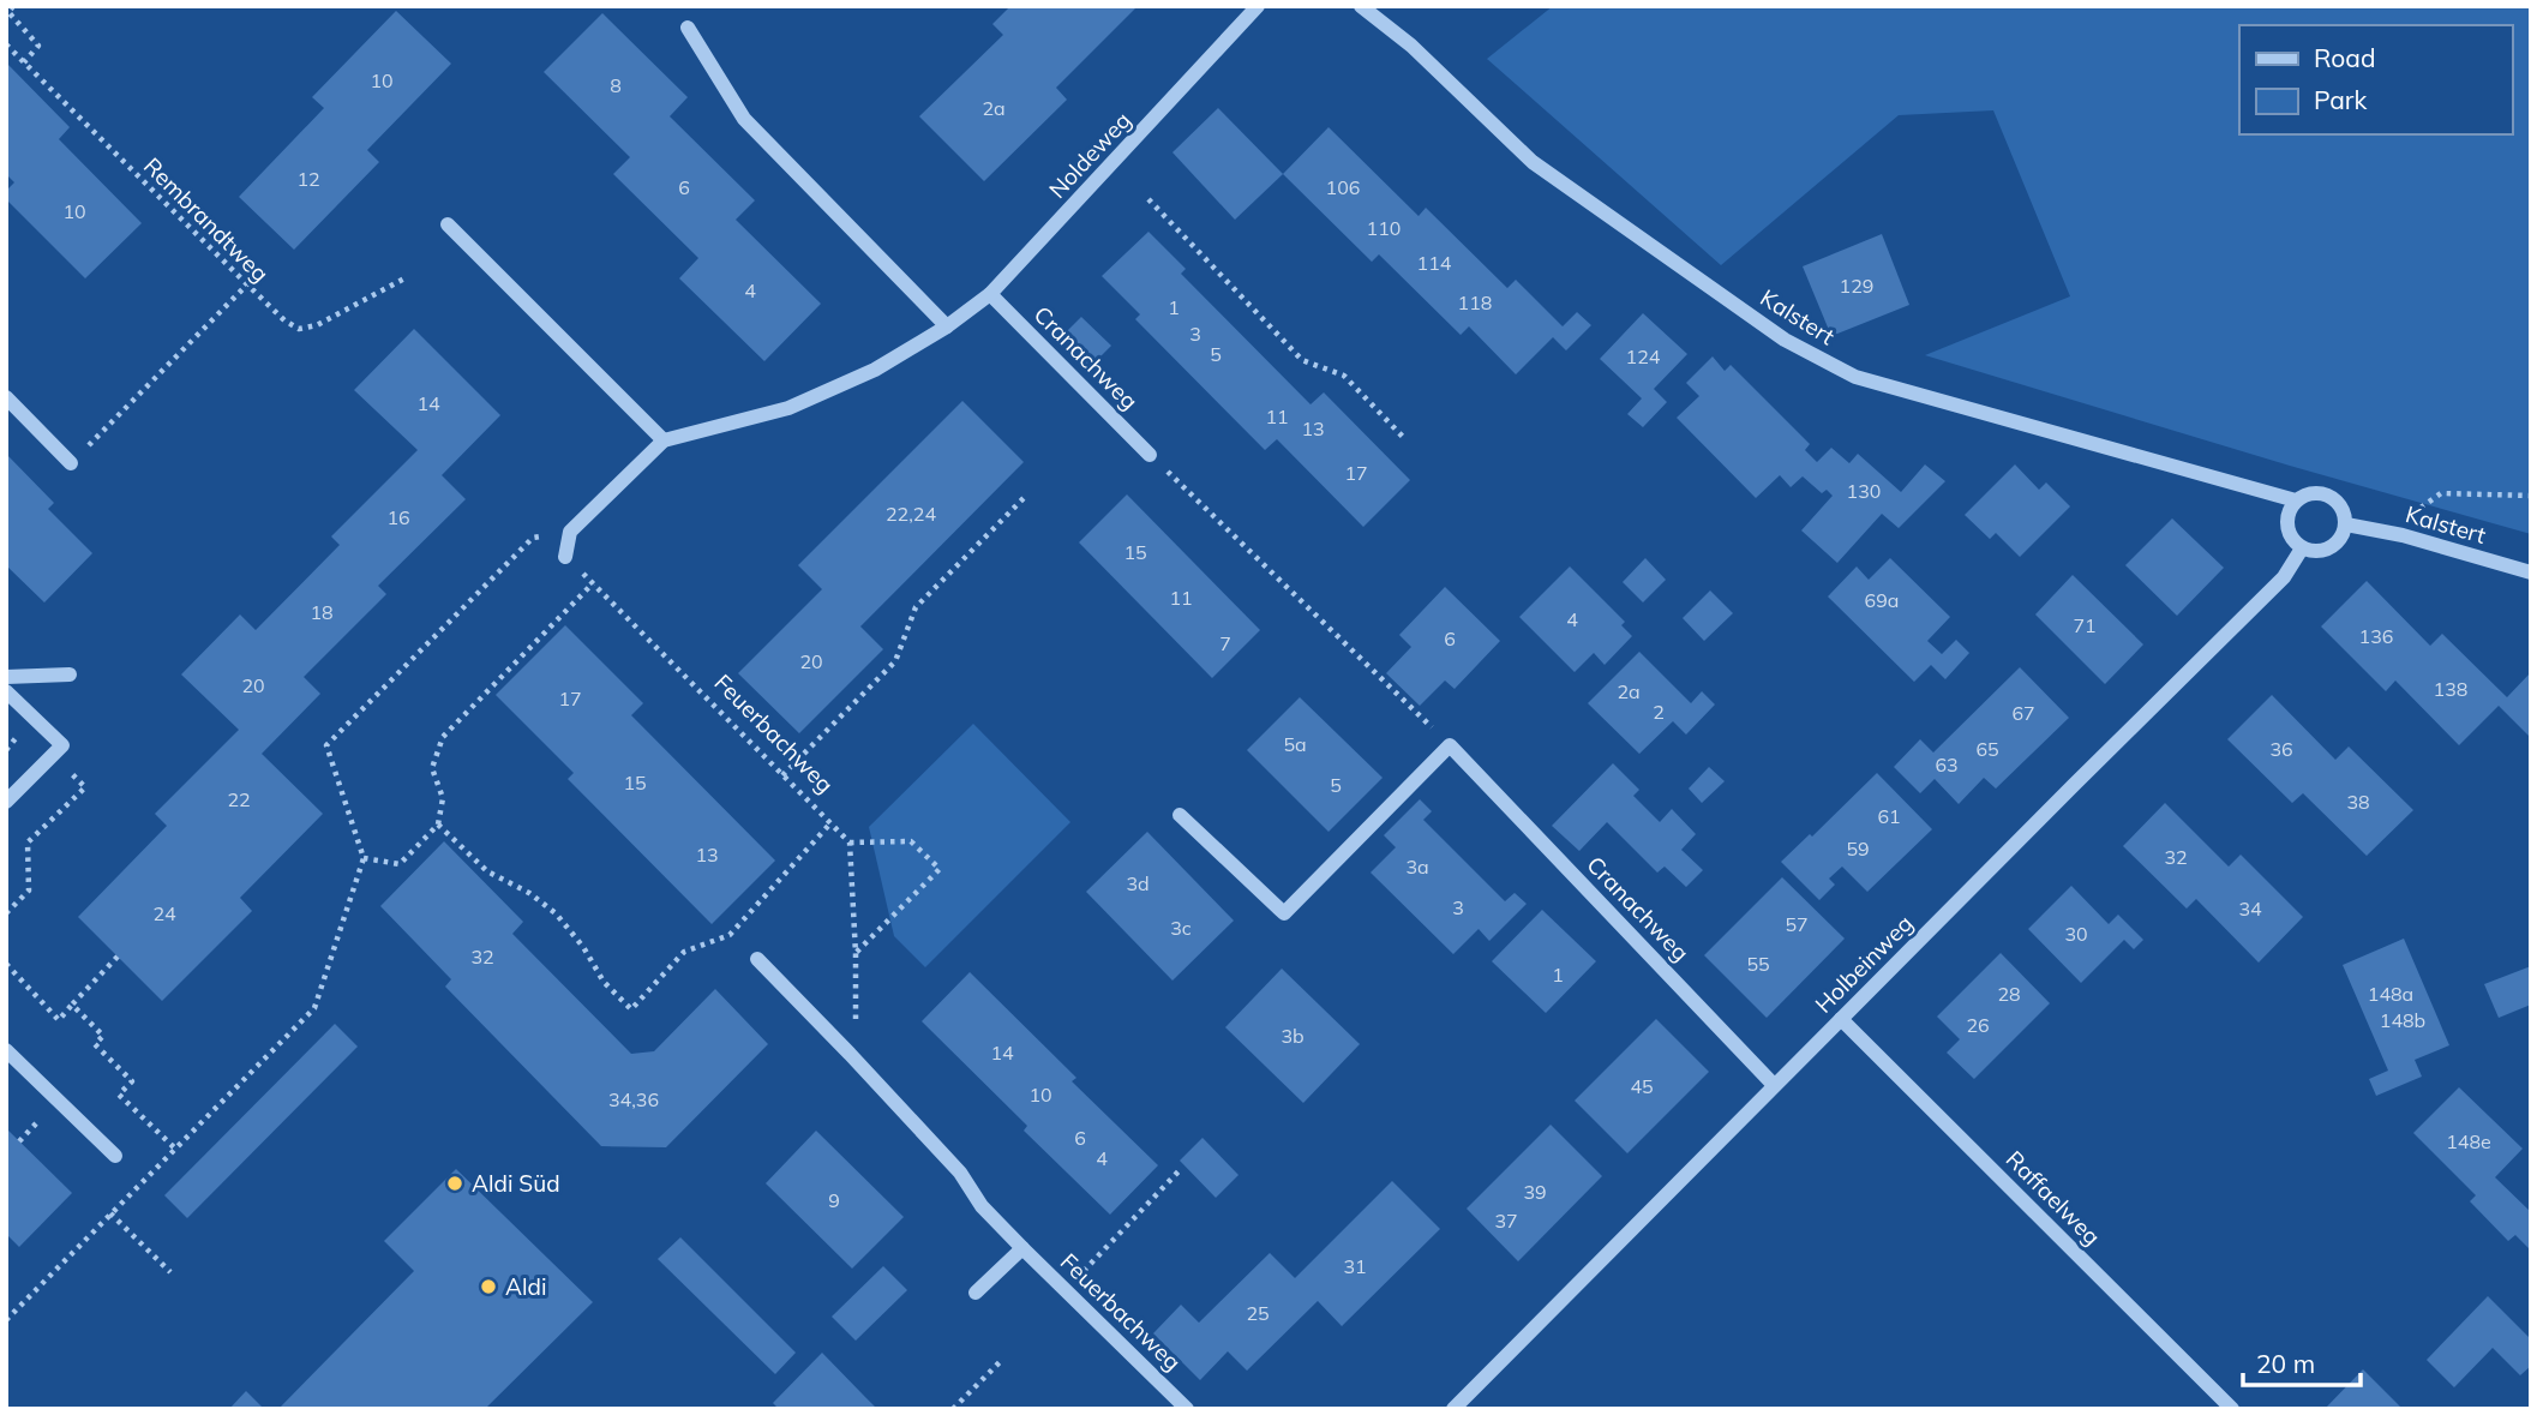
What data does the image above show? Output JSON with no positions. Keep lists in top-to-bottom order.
{
  "streets": {
    "street": [
      "Noldeweg",
      "Kalstert",
      "Cranachweg",
      "Feuerbachweg",
      "Holbeinweg",
      "Raffaelweg"
    ],
    "path": ["Rembrandtweg"]
  },
  "crossings": [
    ["Noldeweg", "Cranachweg"],
    ["Noldeweg", "Feuerbachweg"],
    ["Kalstert", "Holbeinweg"],
    ["Cranachweg", "Holbeinweg"],
    ["Holbeinweg", "Raffaelweg"]
  ],
  "places": ["Aldi Süd", "Aldi"],
  "house_numbers": [
    "10",
    "8",
    "2a",
    "12",
    "6",
    "106",
    "10",
    "110",
    "114",
    "129",
    "4",
    "118",
    "1",
    "3",
    "5",
    "124",
    "14",
    "11",
    "13",
    "17",
    "130",
    "22,24",
    "16",
    "15",
    "11",
    "69a",
    "18",
    "4",
    "71",
    "136",
    "6",
    "7",
    "20",
    "20",
    "138",
    "2a",
    "17",
    "2",
    "67",
    "5a",
    "65",
    "36",
    "63",
    "15",
    "5",
    "22",
    "38",
    "61",
    "59",
    "13",
    "32",
    "3a",
    "3d",
    "3",
    "34",
    "24",
    "57",
    "3c",
    "30",
    "32",
    "55",
    "1",
    "28",
    "148a",
    "148b",
    "26",
    "3b",
    "14",
    "45",
    "10",
    "34,36",
    "6",
    "148e",
    "4",
    "39",
    "9",
    "37",
    "31",
    "25"
  ],
  "legend": ["Road", "Park"],
  "scale_bar": "20 m"
}
